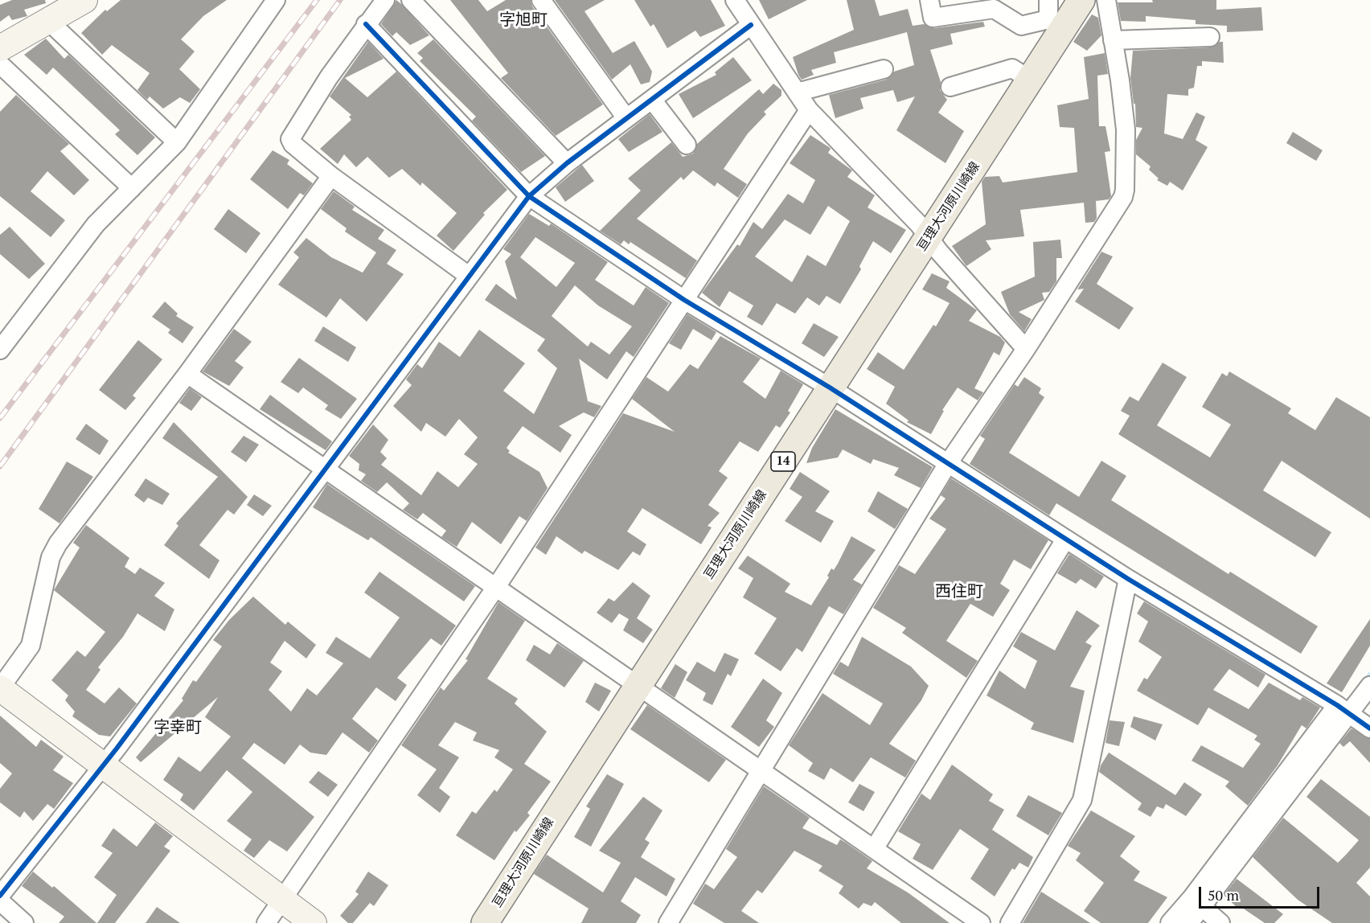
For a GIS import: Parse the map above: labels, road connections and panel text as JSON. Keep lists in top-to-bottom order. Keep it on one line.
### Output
{"streets":{"main road":["亘理大河原川崎線","14"]},"districts":["字旭町","西住町","字幸町"],"scale_bar":"50 m"}
